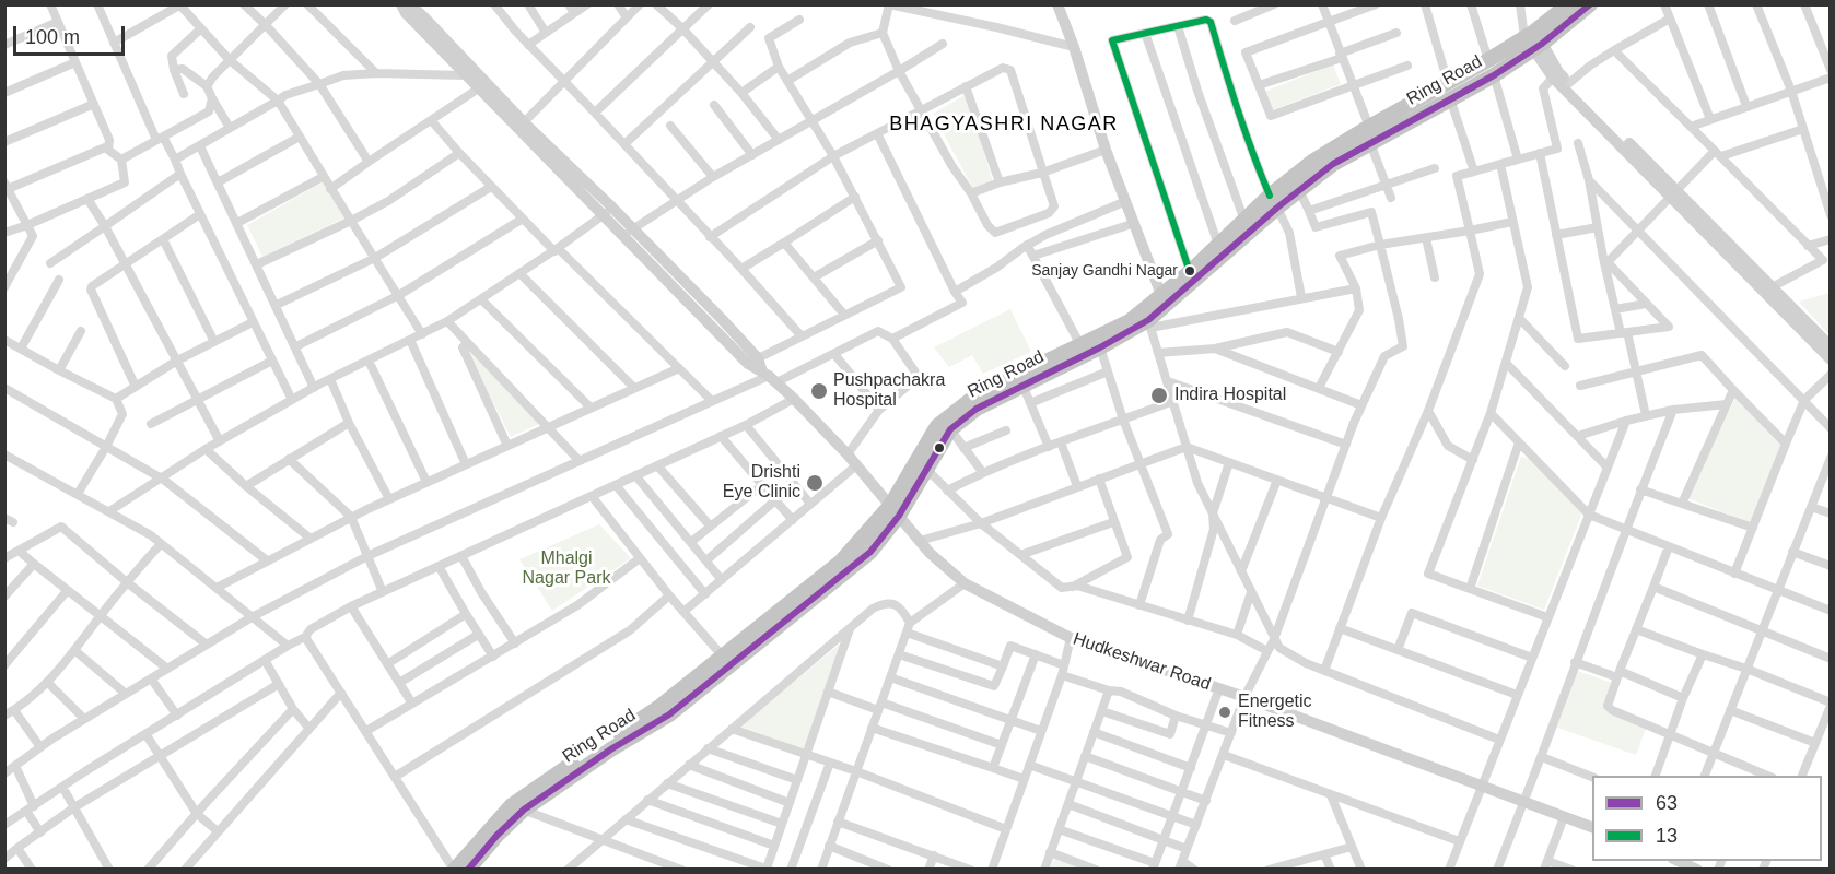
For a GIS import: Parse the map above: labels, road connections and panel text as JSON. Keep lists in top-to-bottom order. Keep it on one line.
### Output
{"streets":{"highway":["Ring Road"],"main road":["Hudkeshwar Road"]},"crossings":[["Ring Road","Hudkeshwar Road"]],"districts":["BHAGYASHRI NAGAR"],"parks":["Mhalgi Nagar Park"],"places":["Sanjay Gandhi Nagar","Pushpachakra Hospital","Indira Hospital","Drishti Eye Clinic","Energetic Fitness"],"lines":["transit line 63","transit line 13"],"legend":["63","13"],"scale_bar":"100 m"}
